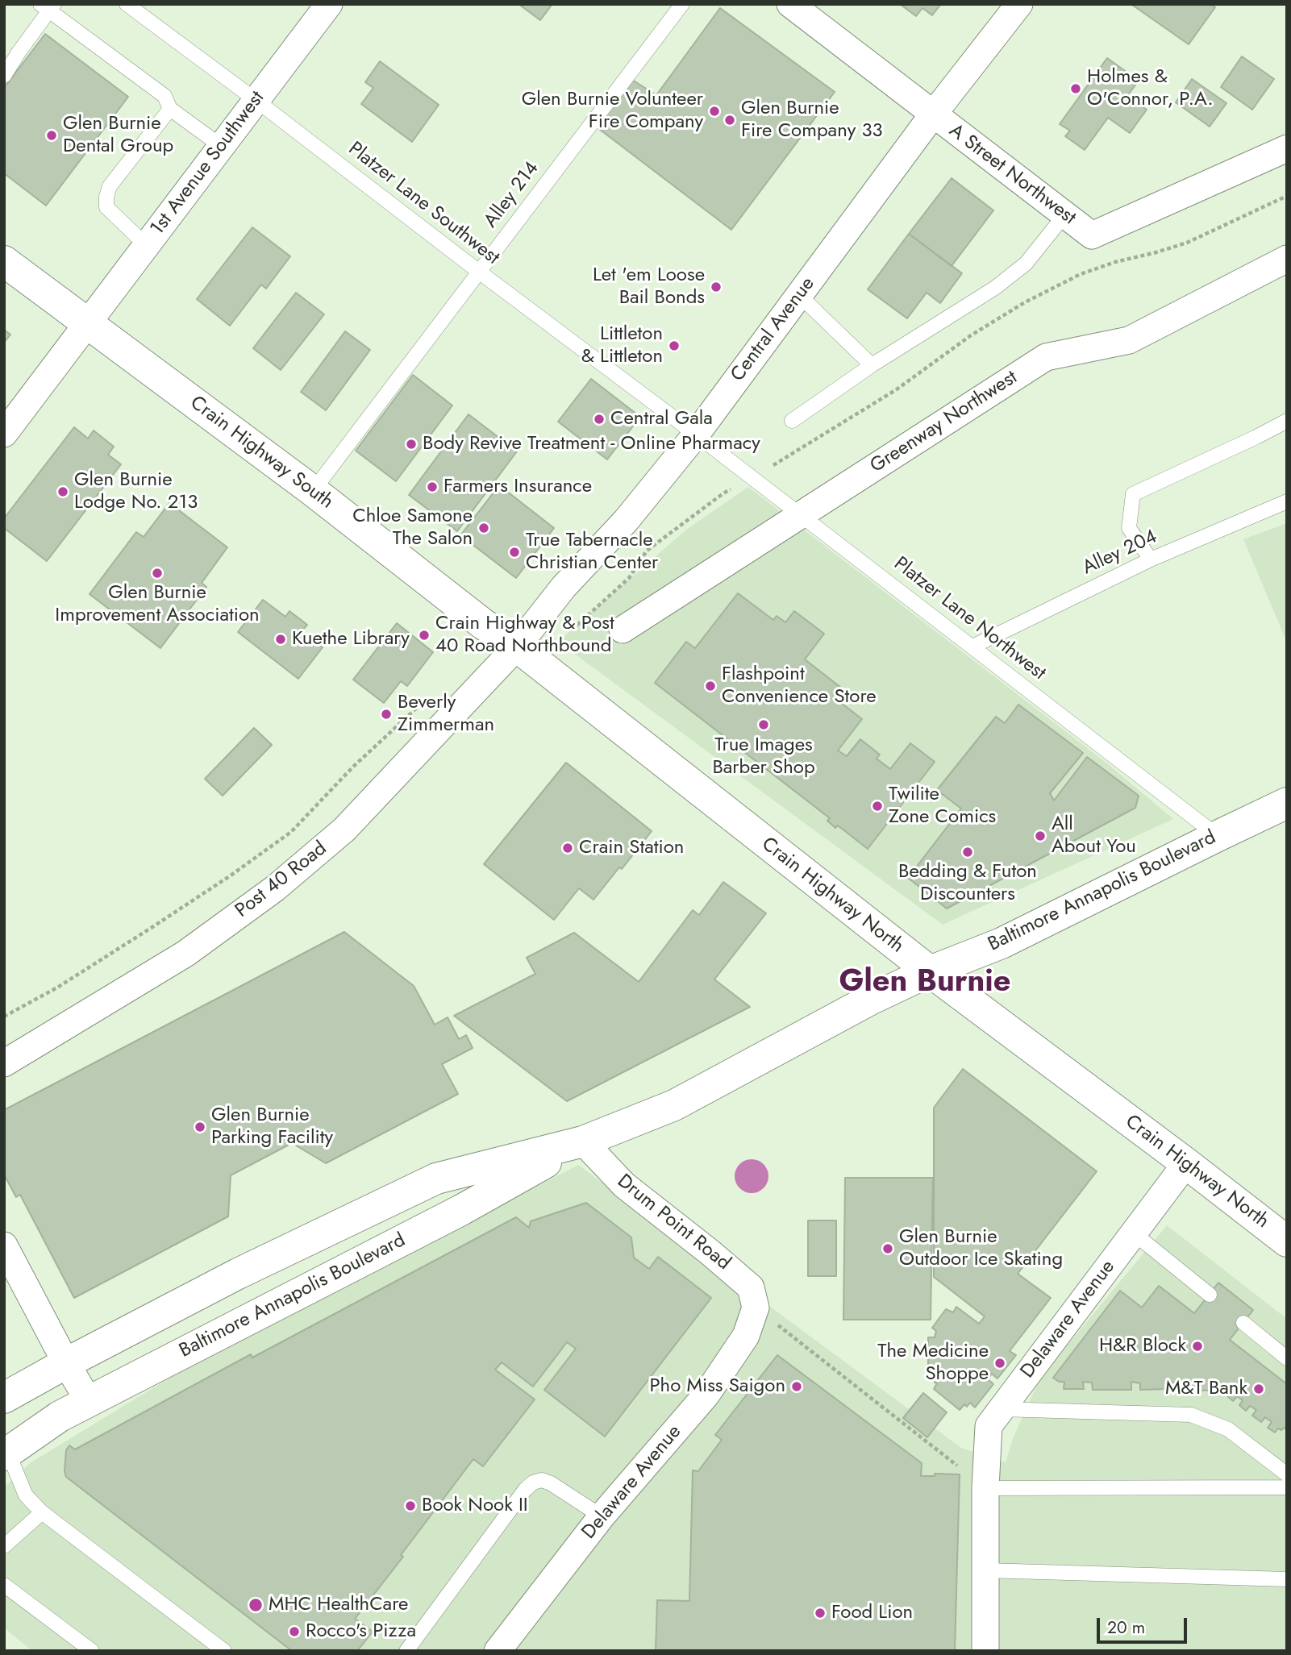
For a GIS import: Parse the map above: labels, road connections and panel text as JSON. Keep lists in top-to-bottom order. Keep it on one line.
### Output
{"streets":{"main road":["Crain Highway South","Baltimore Annapolis Boulevard","Crain Highway North"],"street":["1st Avenue Southwest","A Street Northwest","Central Avenue","Greenway Northwest","Post 40 Road","Drum Point Road","Delaware Avenue"],"lane":["Alley 214","Platzer Lane Southwest","Alley 204","Platzer Lane Northwest"]},"crossings":[["1st Avenue Southwest","Platzer Lane Southwest"],["1st Avenue Southwest","Crain Highway South"],["A Street Northwest","Central Avenue"],["Alley 214","Platzer Lane Southwest"],["Alley 214","Crain Highway South"],["Platzer Lane Southwest","Central Avenue"],["Platzer Lane Southwest","Platzer Lane Northwest"],["Central Avenue","Crain Highway South"],["Central Avenue","Platzer Lane Northwest"],["Central Avenue","Post 40 Road"],["Central Avenue","Crain Highway North"],["Greenway Northwest","Platzer Lane Northwest"],["Crain Highway South","Post 40 Road"],["Crain Highway South","Crain Highway North"],["Alley 204","Platzer Lane Northwest"],["Platzer Lane Northwest","Baltimore Annapolis Boulevard"],["Post 40 Road","Crain Highway North"],["Baltimore Annapolis Boulevard","Crain Highway North"],["Baltimore Annapolis Boulevard","Drum Point Road"],["Crain Highway North","Delaware Avenue"],["Drum Point Road","Delaware Avenue"]],"districts":["Glen Burnie"],"places":["Holmes & O'Connor, P.A.","Glen Burnie Volunteer Fire Company","Glen Burnie Fire Company 33","Glen Burnie Dental Group","Let 'em Loose Bail Bonds","Littleton & Littleton","Central Gala","Body Revive Treatment - Online Pharmacy","Farmers Insurance","Glen Burnie Lodge No. 213","Chloe Samone The Salon","True Tabernacle Christian Center","Glen Burnie Improvement Association","Crain Highway & Post 40 Road Northbound","Kuethe Library","Flashpoint Convenience Store","Beverly Zimmerman","True Images Barber Shop","Twilite Zone Comics","All About You","Crain Station","Bedding & Futon Discounters","Glen Burnie Parking Facility","Glen Burnie Outdoor Ice Skating","H&R Block","The Medicine Shoppe","Pho Miss Saigon","M&T Bank","Book Nook II","MHC HealthCare","Food Lion","Rocco's Pizza"],"scale_bar":"20 m"}
